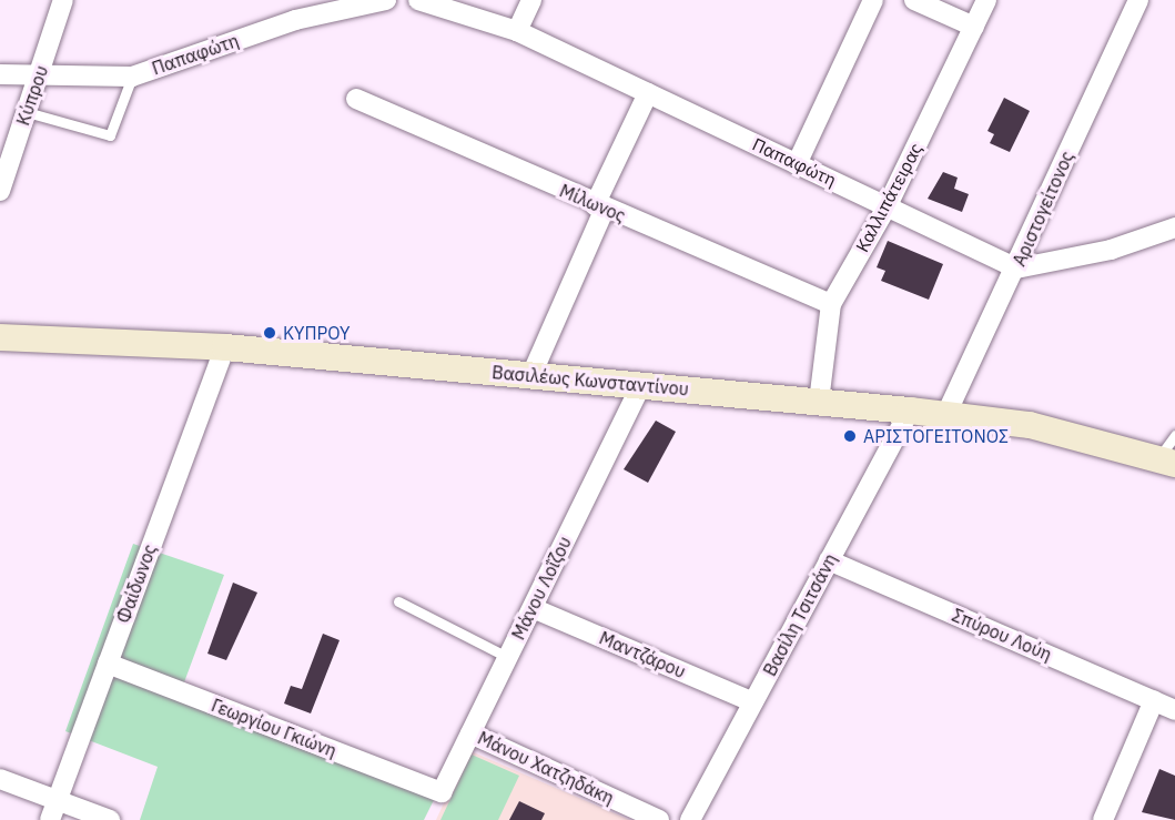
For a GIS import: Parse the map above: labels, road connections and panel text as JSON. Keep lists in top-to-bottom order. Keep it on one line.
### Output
{"streets":{"main road":["Βασιλέως Κωνσταντίνου"],"street":["Παπαφώτη","Κύπρου","Καλλιπάτειρας","Μίλωνος","Αριστογείτονος","Φαίδωνος","Μάνου Λοΐζου","Βασίλη Τσιτσάνη","Σπύρου Λούη","Μαντζάρου","Γεωργίου Γκιώνη","Μάνου Χατζηδάκη"]},"crossings":[["Παπαφώτη","Κύπρου"],["Παπαφώτη","Καλλιπάτειρας"],["Παπαφώτη","Αριστογείτονος"],["Καλλιπάτειρας","Μίλωνος"],["Καλλιπάτειρας","Βασιλέως Κωνσταντίνου"],["Αριστογείτονος","Βασιλέως Κωνσταντίνου"],["Βασιλέως Κωνσταντίνου","Φαίδωνος"],["Βασιλέως Κωνσταντίνου","Μάνου Λοΐζου"],["Βασιλέως Κωνσταντίνου","Βασίλη Τσιτσάνη"],["Φαίδωνος","Γεωργίου Γκιώνη"],["Μάνου Λοΐζου","Μαντζάρου"],["Μάνου Λοΐζου","Γεωργίου Γκιώνη"],["Μάνου Λοΐζου","Μάνου Χατζηδάκη"],["Βασίλη Τσιτσάνη","Σπύρου Λούη"],["Βασίλη Τσιτσάνη","Μαντζάρου"]],"places":["ΚΥΠΡΟΥ","ΑΡΙΣΤΟΓΕΙΤΟΝΟΣ"]}
